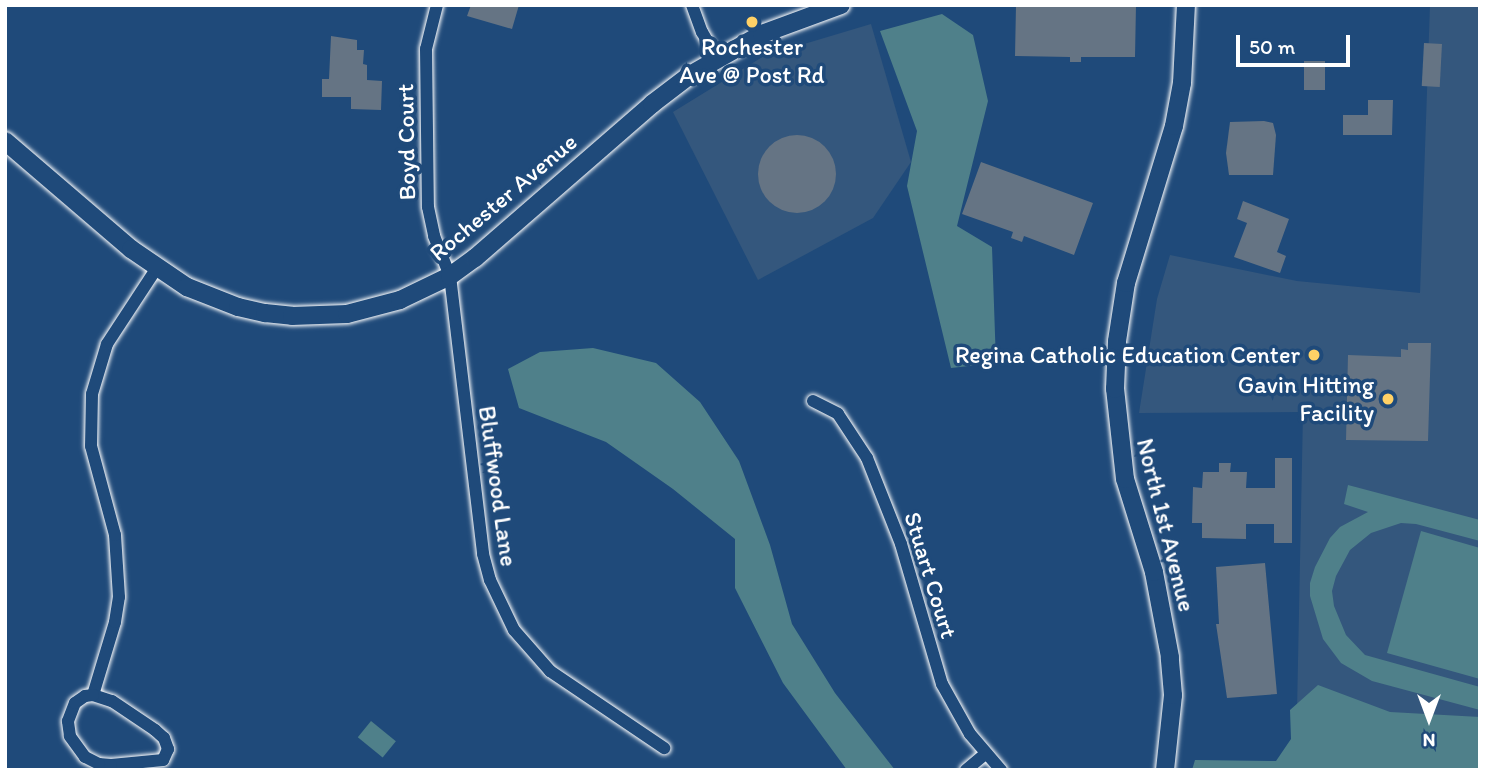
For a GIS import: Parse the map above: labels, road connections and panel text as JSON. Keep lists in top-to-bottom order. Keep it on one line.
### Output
{"streets":{"main road":["Rochester Avenue","North 1st Avenue"],"street":["Boyd Court","Bluffwood Lane","Stuart Court"]},"crossings":[["Boyd Court","Rochester Avenue"],["Boyd Court","Bluffwood Lane"],["Rochester Avenue","Bluffwood Lane"]],"places":["Rochester Ave @ Post Rd","Regina Catholic Education Center","Gavin Hitting Facility"],"scale_bar":"50 m","north":"bottom"}
